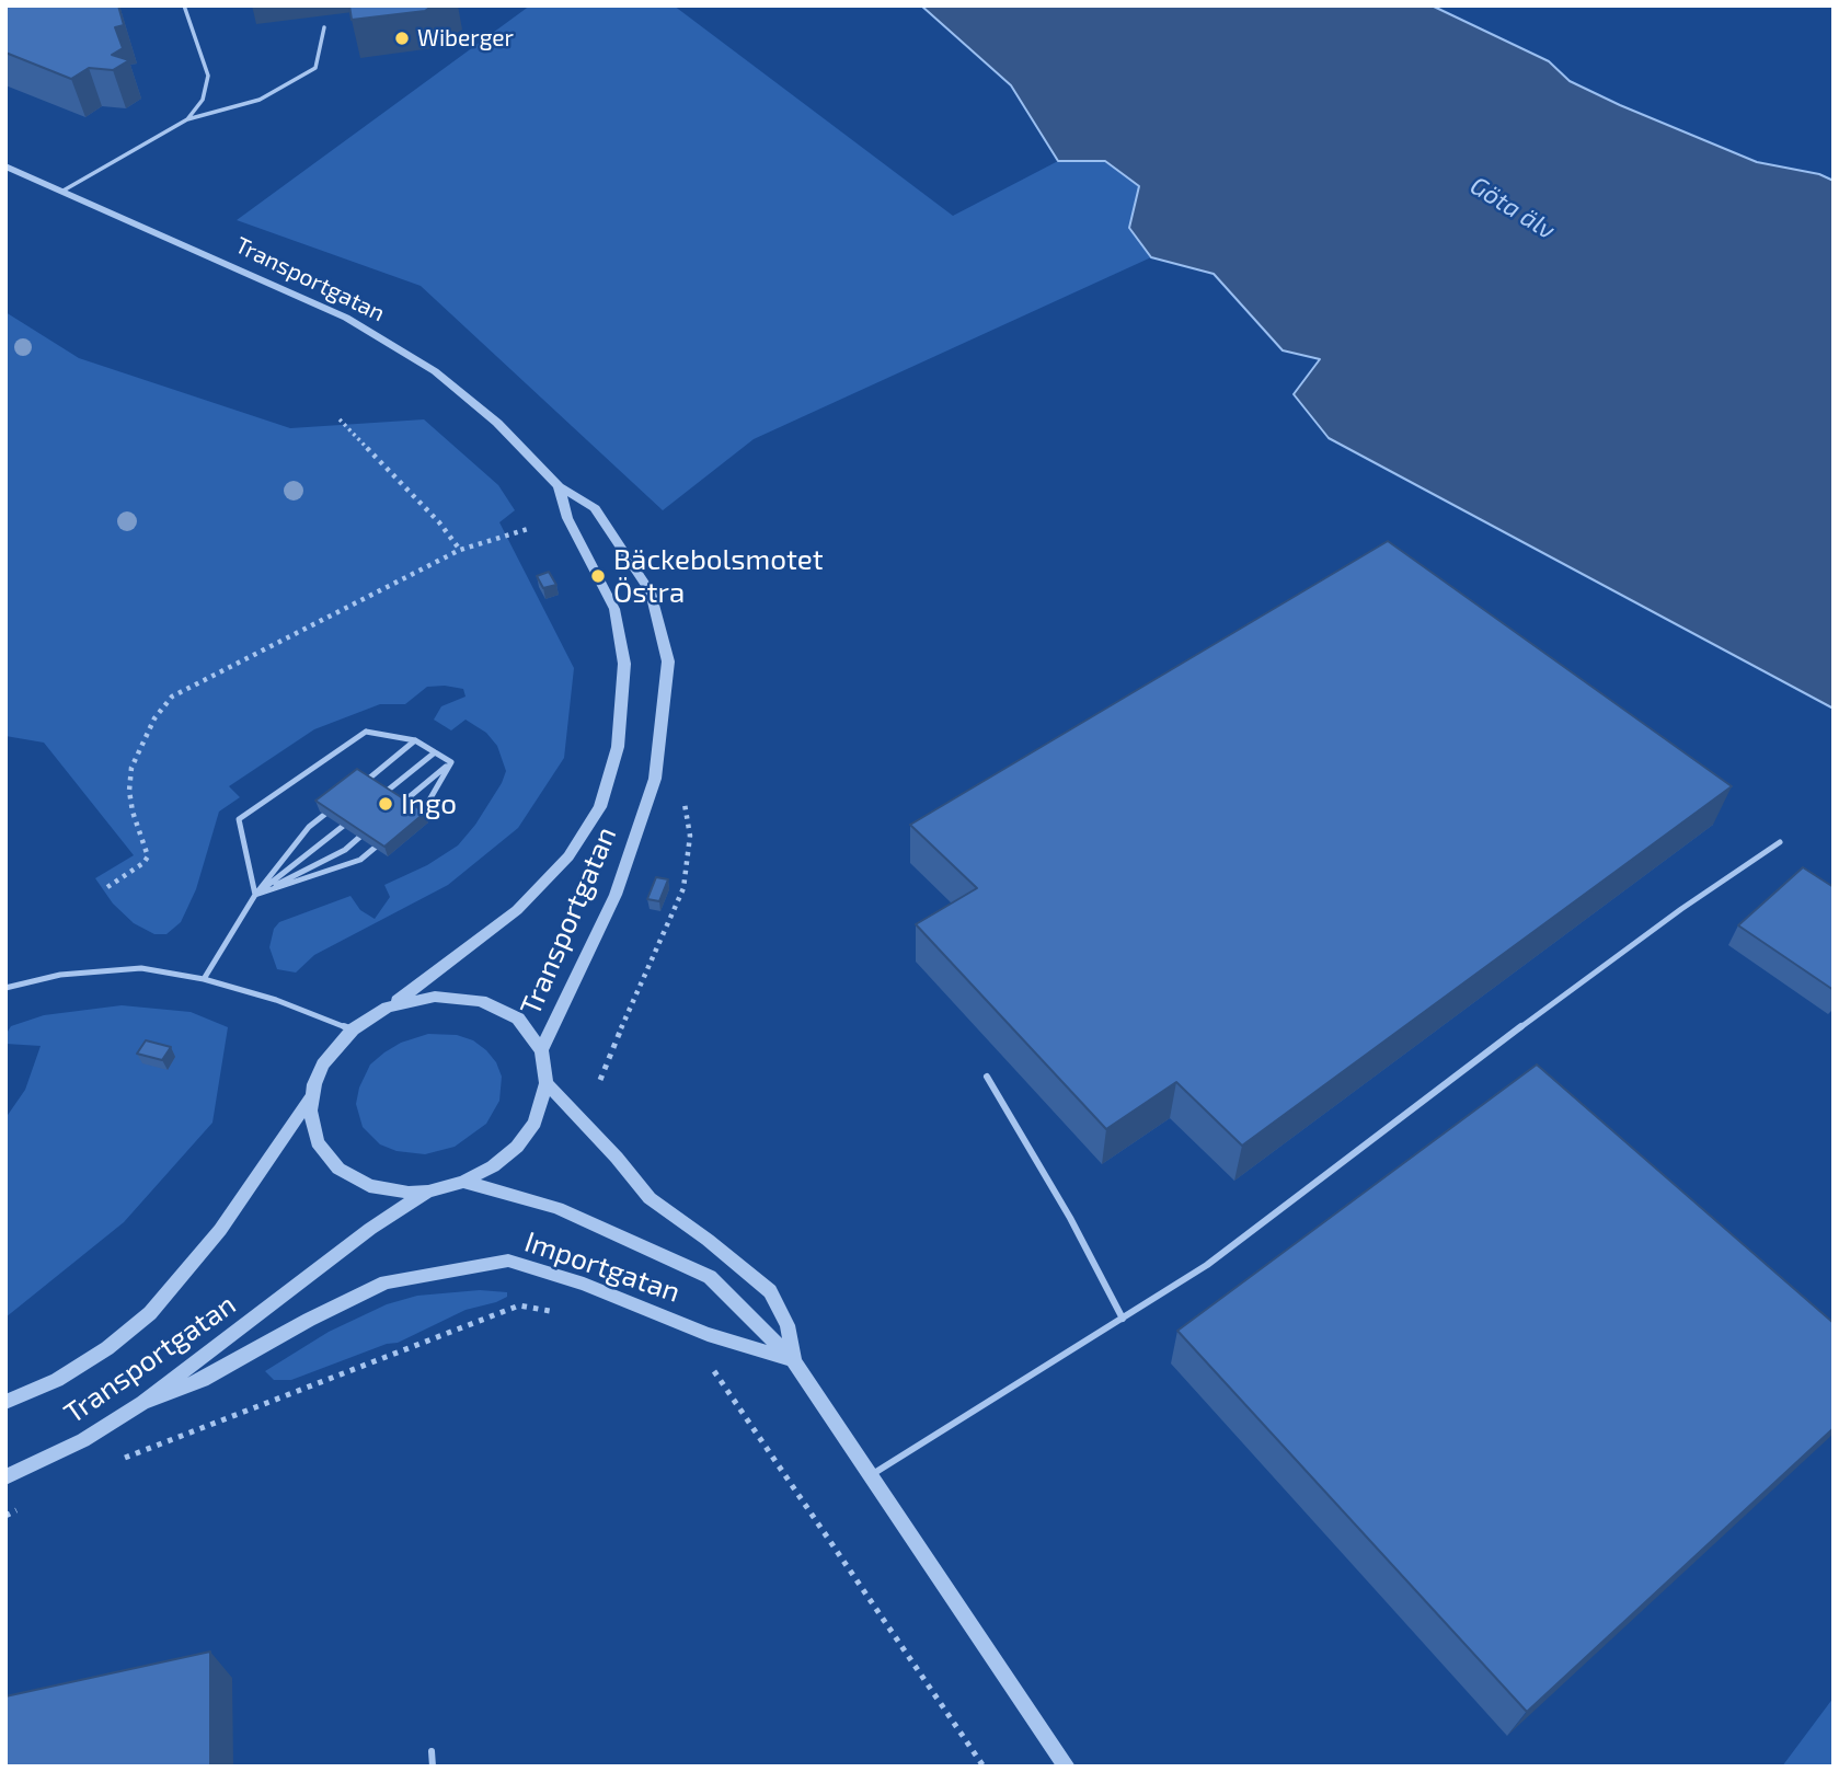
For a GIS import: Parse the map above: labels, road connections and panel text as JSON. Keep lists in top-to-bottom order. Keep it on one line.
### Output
{"streets":{"street":["Transportgatan","Importgatan"]},"crossings":[["Transportgatan","Importgatan"]],"water":["Göta älv"],"places":["Wiberger","Bäckebolsmotet Östra","Ingo"]}
